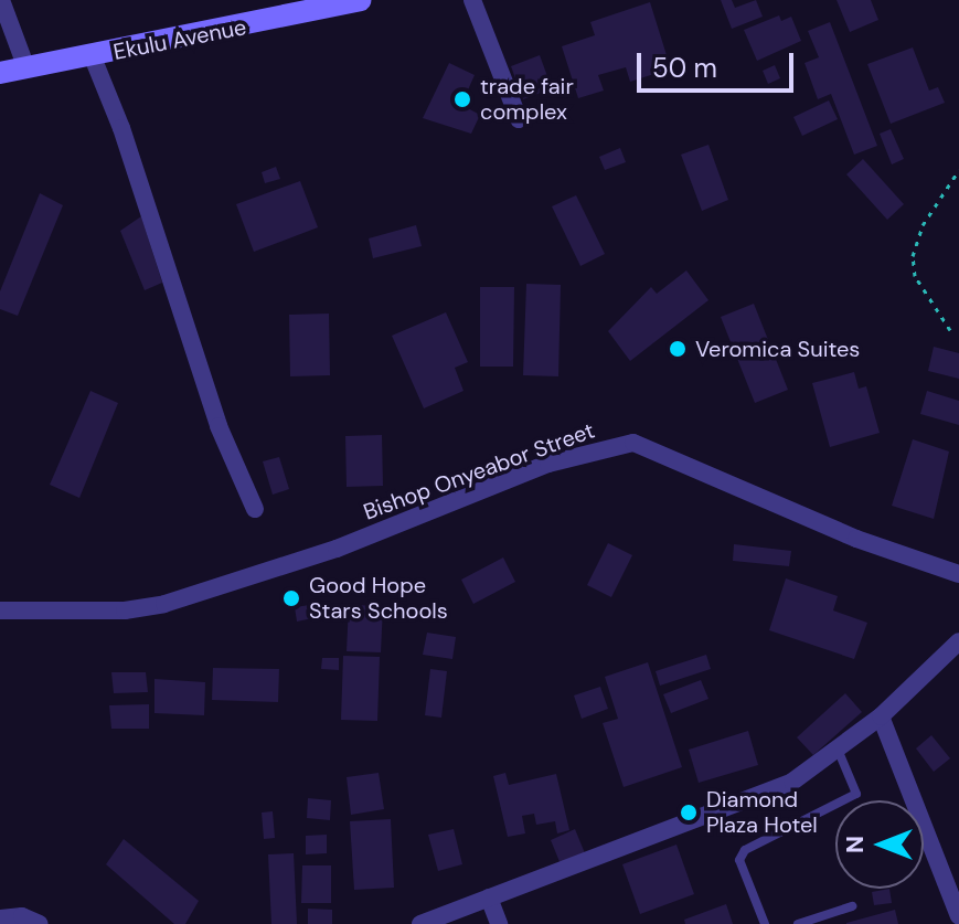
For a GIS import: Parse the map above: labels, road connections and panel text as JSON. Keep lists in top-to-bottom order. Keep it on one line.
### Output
{"streets":{"main road":["Ekulu Avenue"],"street":["Bishop Onyeabor Street"]},"places":["trade fair complex","Veromica Suites","Good Hope Stars Schools","Diamond Plaza Hotel"],"scale_bar":"50 m","north":"left"}
